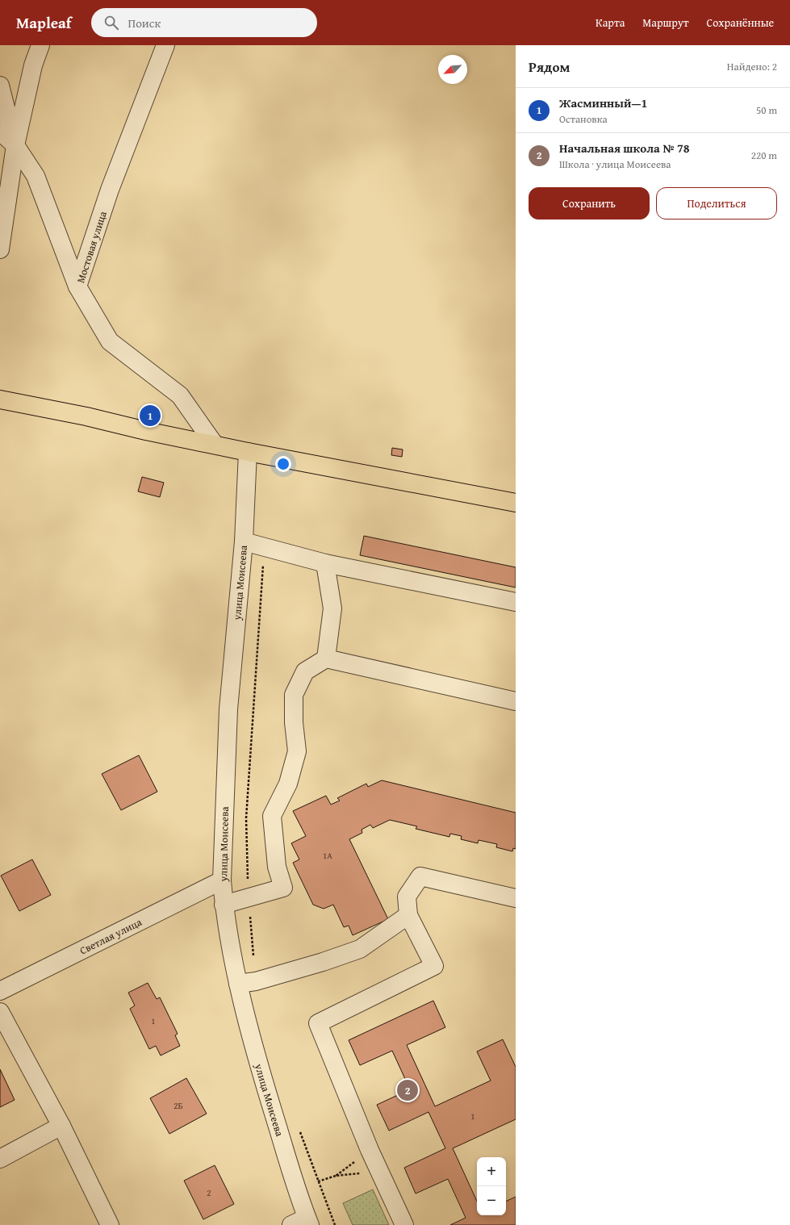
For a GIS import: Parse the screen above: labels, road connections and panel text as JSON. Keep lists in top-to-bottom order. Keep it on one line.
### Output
{"streets":{"street":["Мостовая улица","улица Моисеева","Светлая улица"]},"crossings":[["улица Моисеева","Светлая улица"]],"house_numbers":["1А","1","2Б","1","2"],"north":"bottom left","page":{"header":"Mapleaf","search":"Поиск","nav":["Карта","Маршрут","Сохранённые"],"heading":["Рядом","Найдено: 2"],"list":[{"mark":"1","name":"Жасминный—1","note":"Остановка","value":"50 m"},{"mark":"2","name":"Начальная школа № 78","note":"Школа · улица Моисеева","value":"220 m"}],"buttons":["Сохранить","Поделиться"],"pins":["1","2"],"map_buttons":["+","−"]}}
